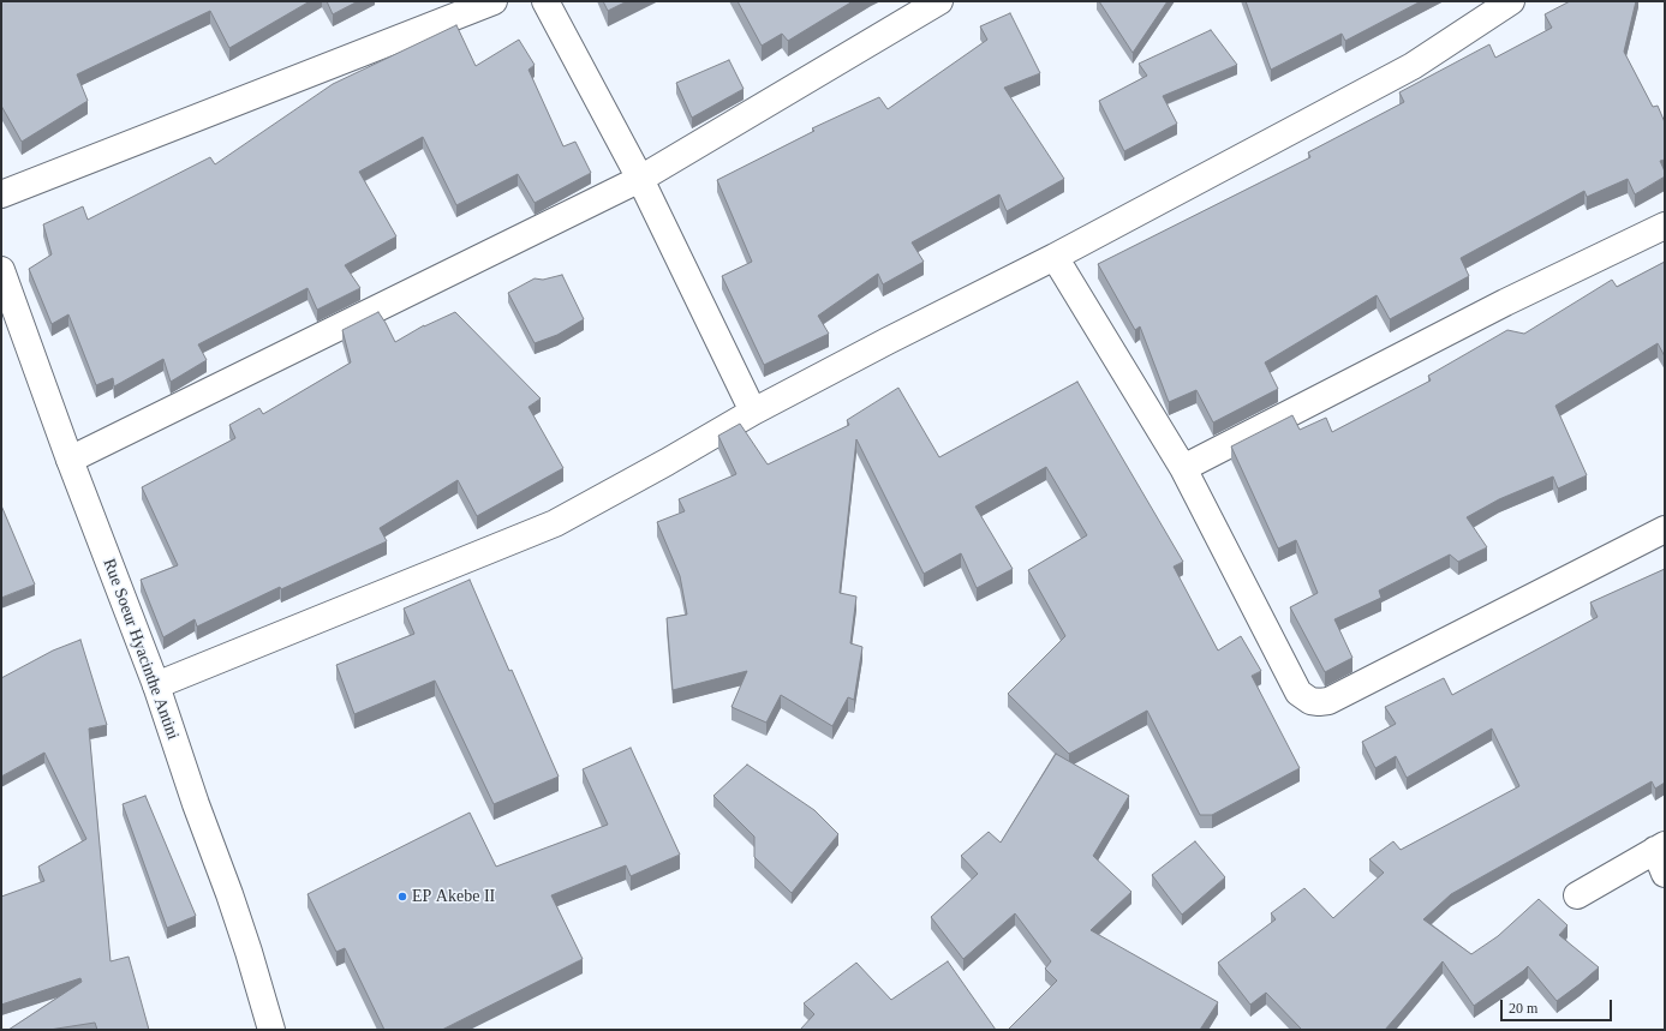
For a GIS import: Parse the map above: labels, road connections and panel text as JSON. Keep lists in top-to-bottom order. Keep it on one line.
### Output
{"streets":{"street":["Rue Soeur Hyacinthe Antini"]},"places":["EP Akebe II"],"scale_bar":"20 m"}
